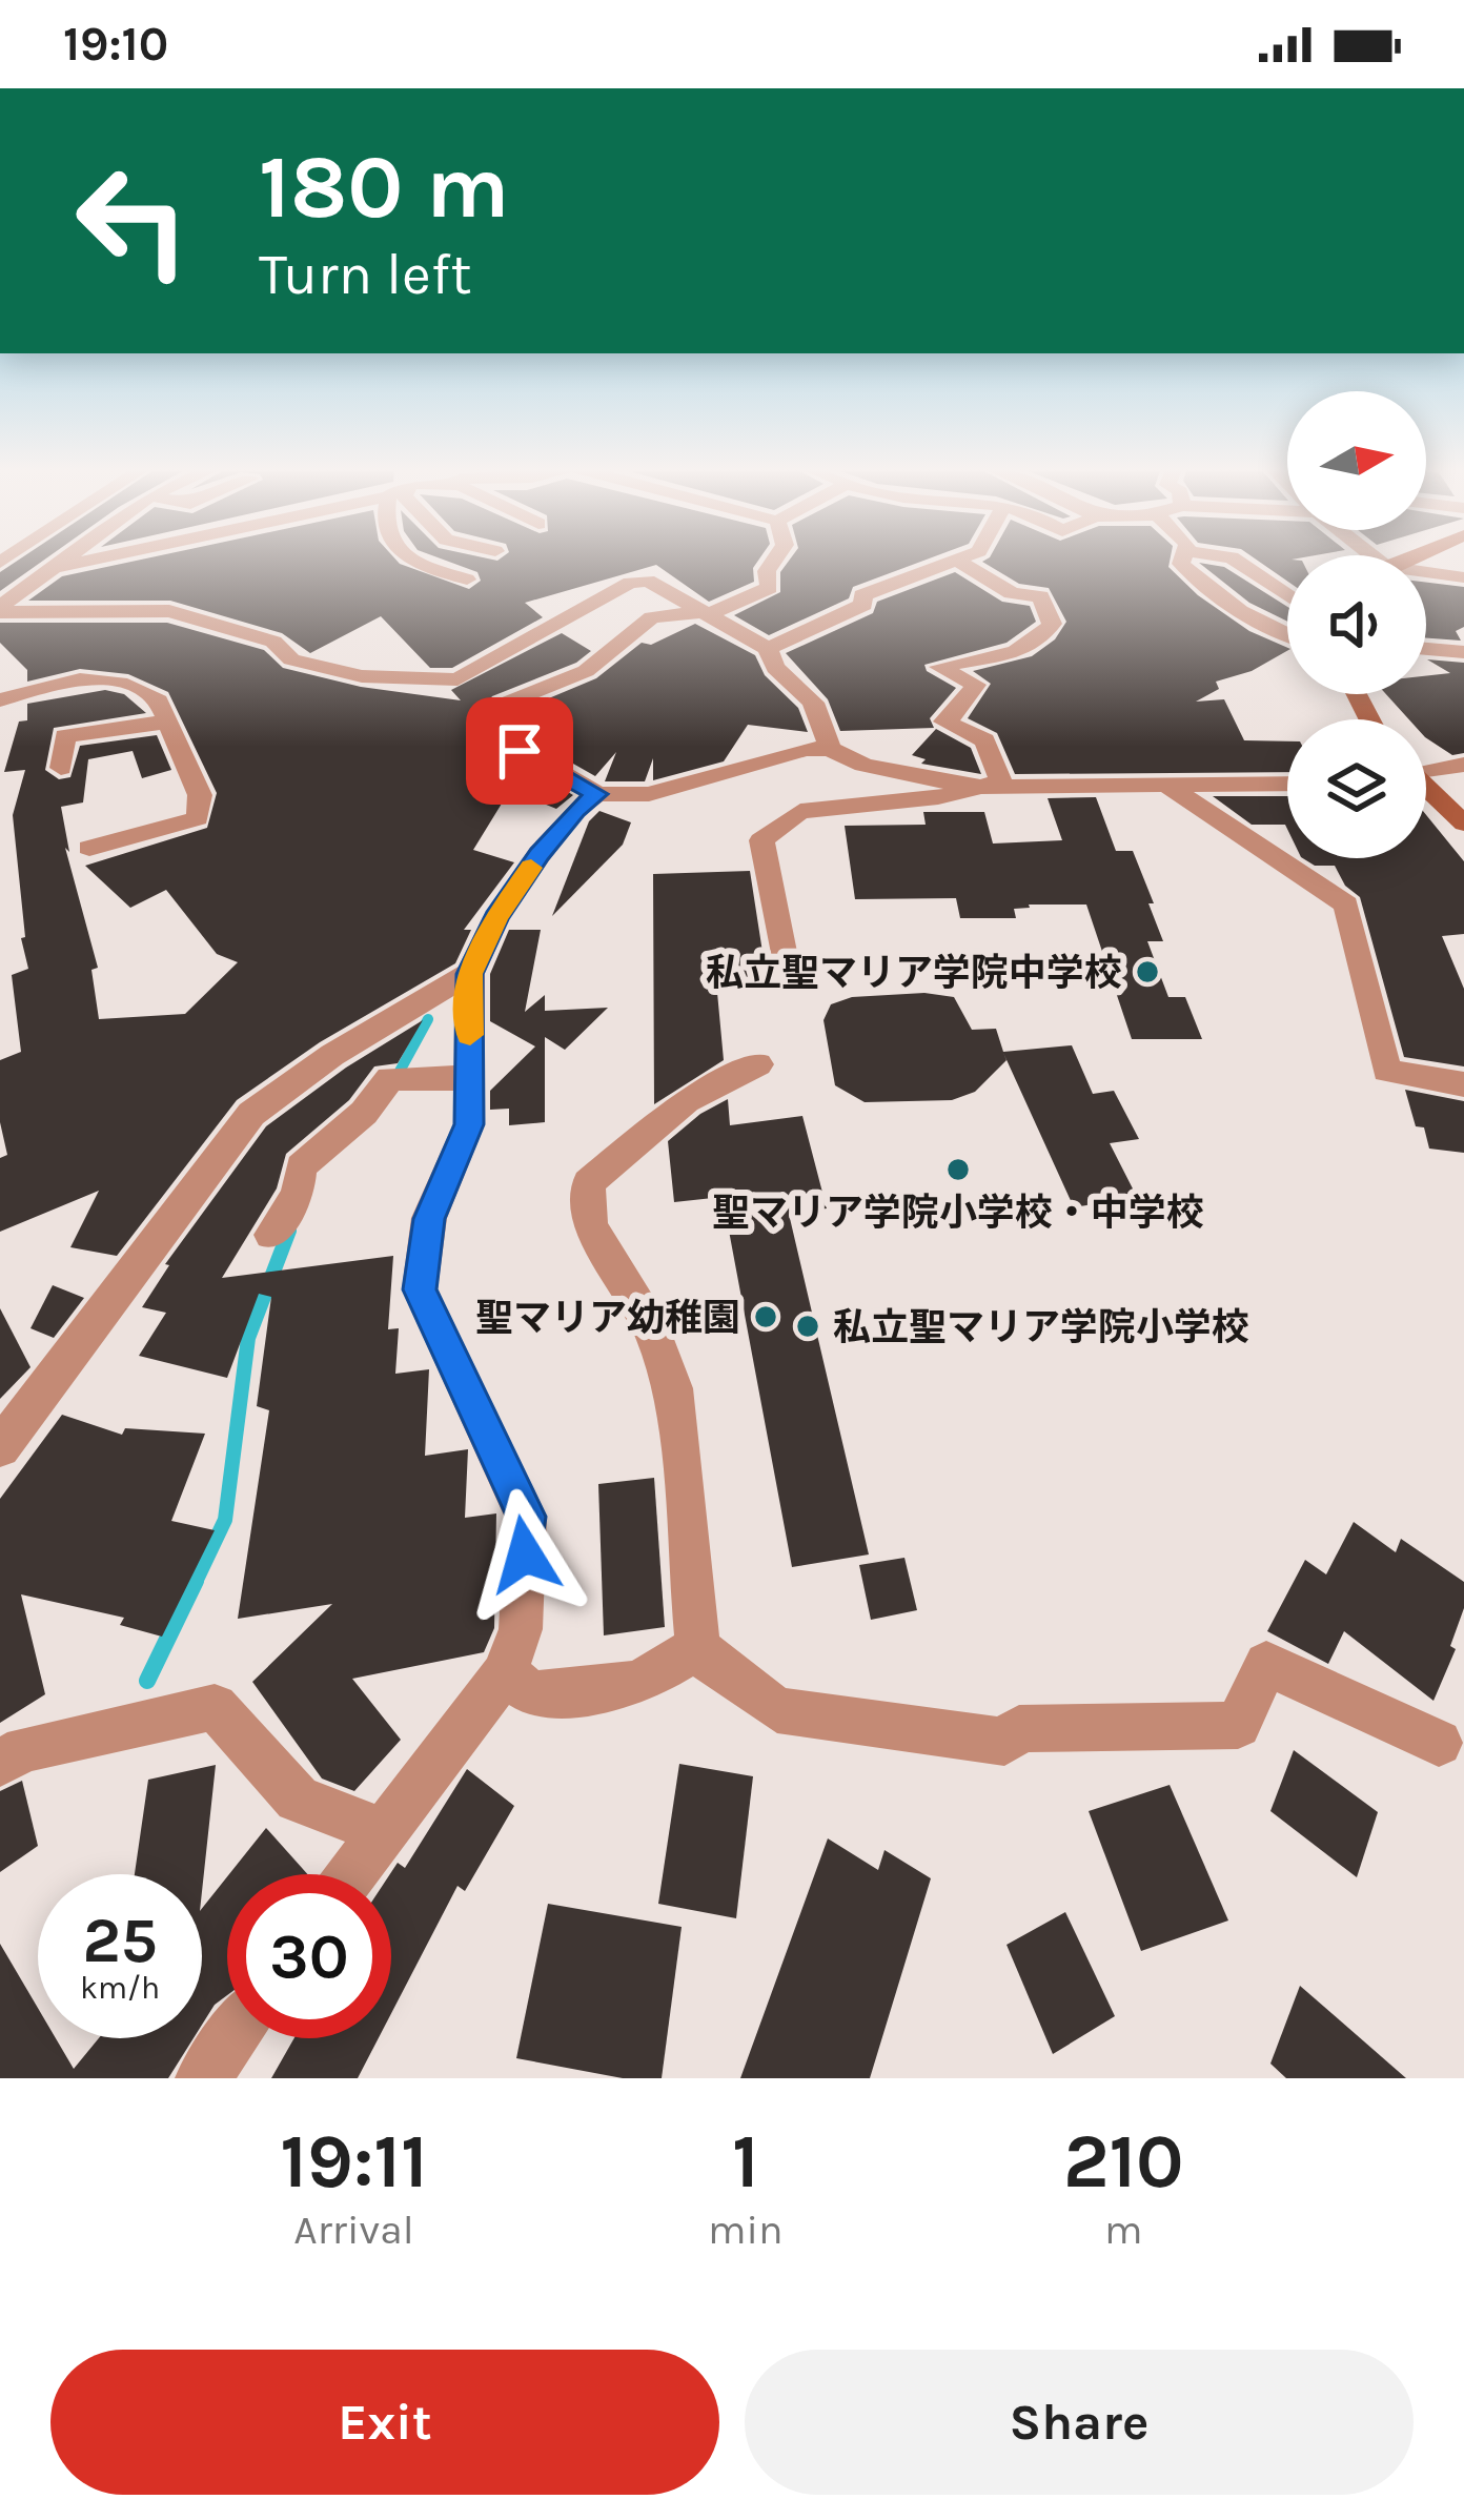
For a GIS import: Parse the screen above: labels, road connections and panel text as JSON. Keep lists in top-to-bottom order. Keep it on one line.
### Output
{"places":["私立聖マリア学院中学校","聖マリア学院小学校・中学校","聖マリア幼稚園","私立聖マリア学院小学校"],"north":"right","page":{"status":"19:10","turn":["180 m","Turn left"],"speed":"25 km/h","limit":"30","eta":["19:11","Arrival","1","min","210","m"],"buttons":["Exit","Share"]}}
